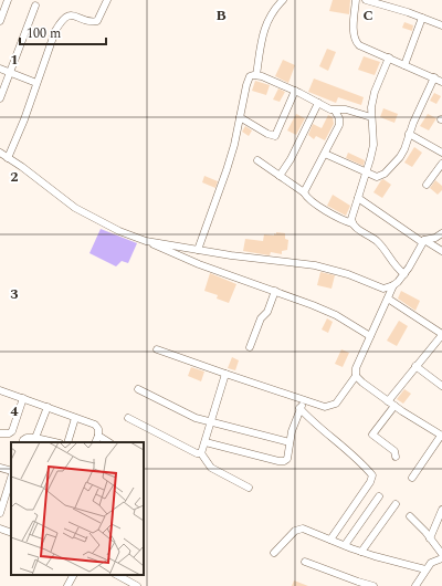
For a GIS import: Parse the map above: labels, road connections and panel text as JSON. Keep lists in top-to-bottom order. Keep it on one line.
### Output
{"scale_bar":"100 m","grid":{"columns":["B","C"],"rows":["1","2","3","4"]}}
